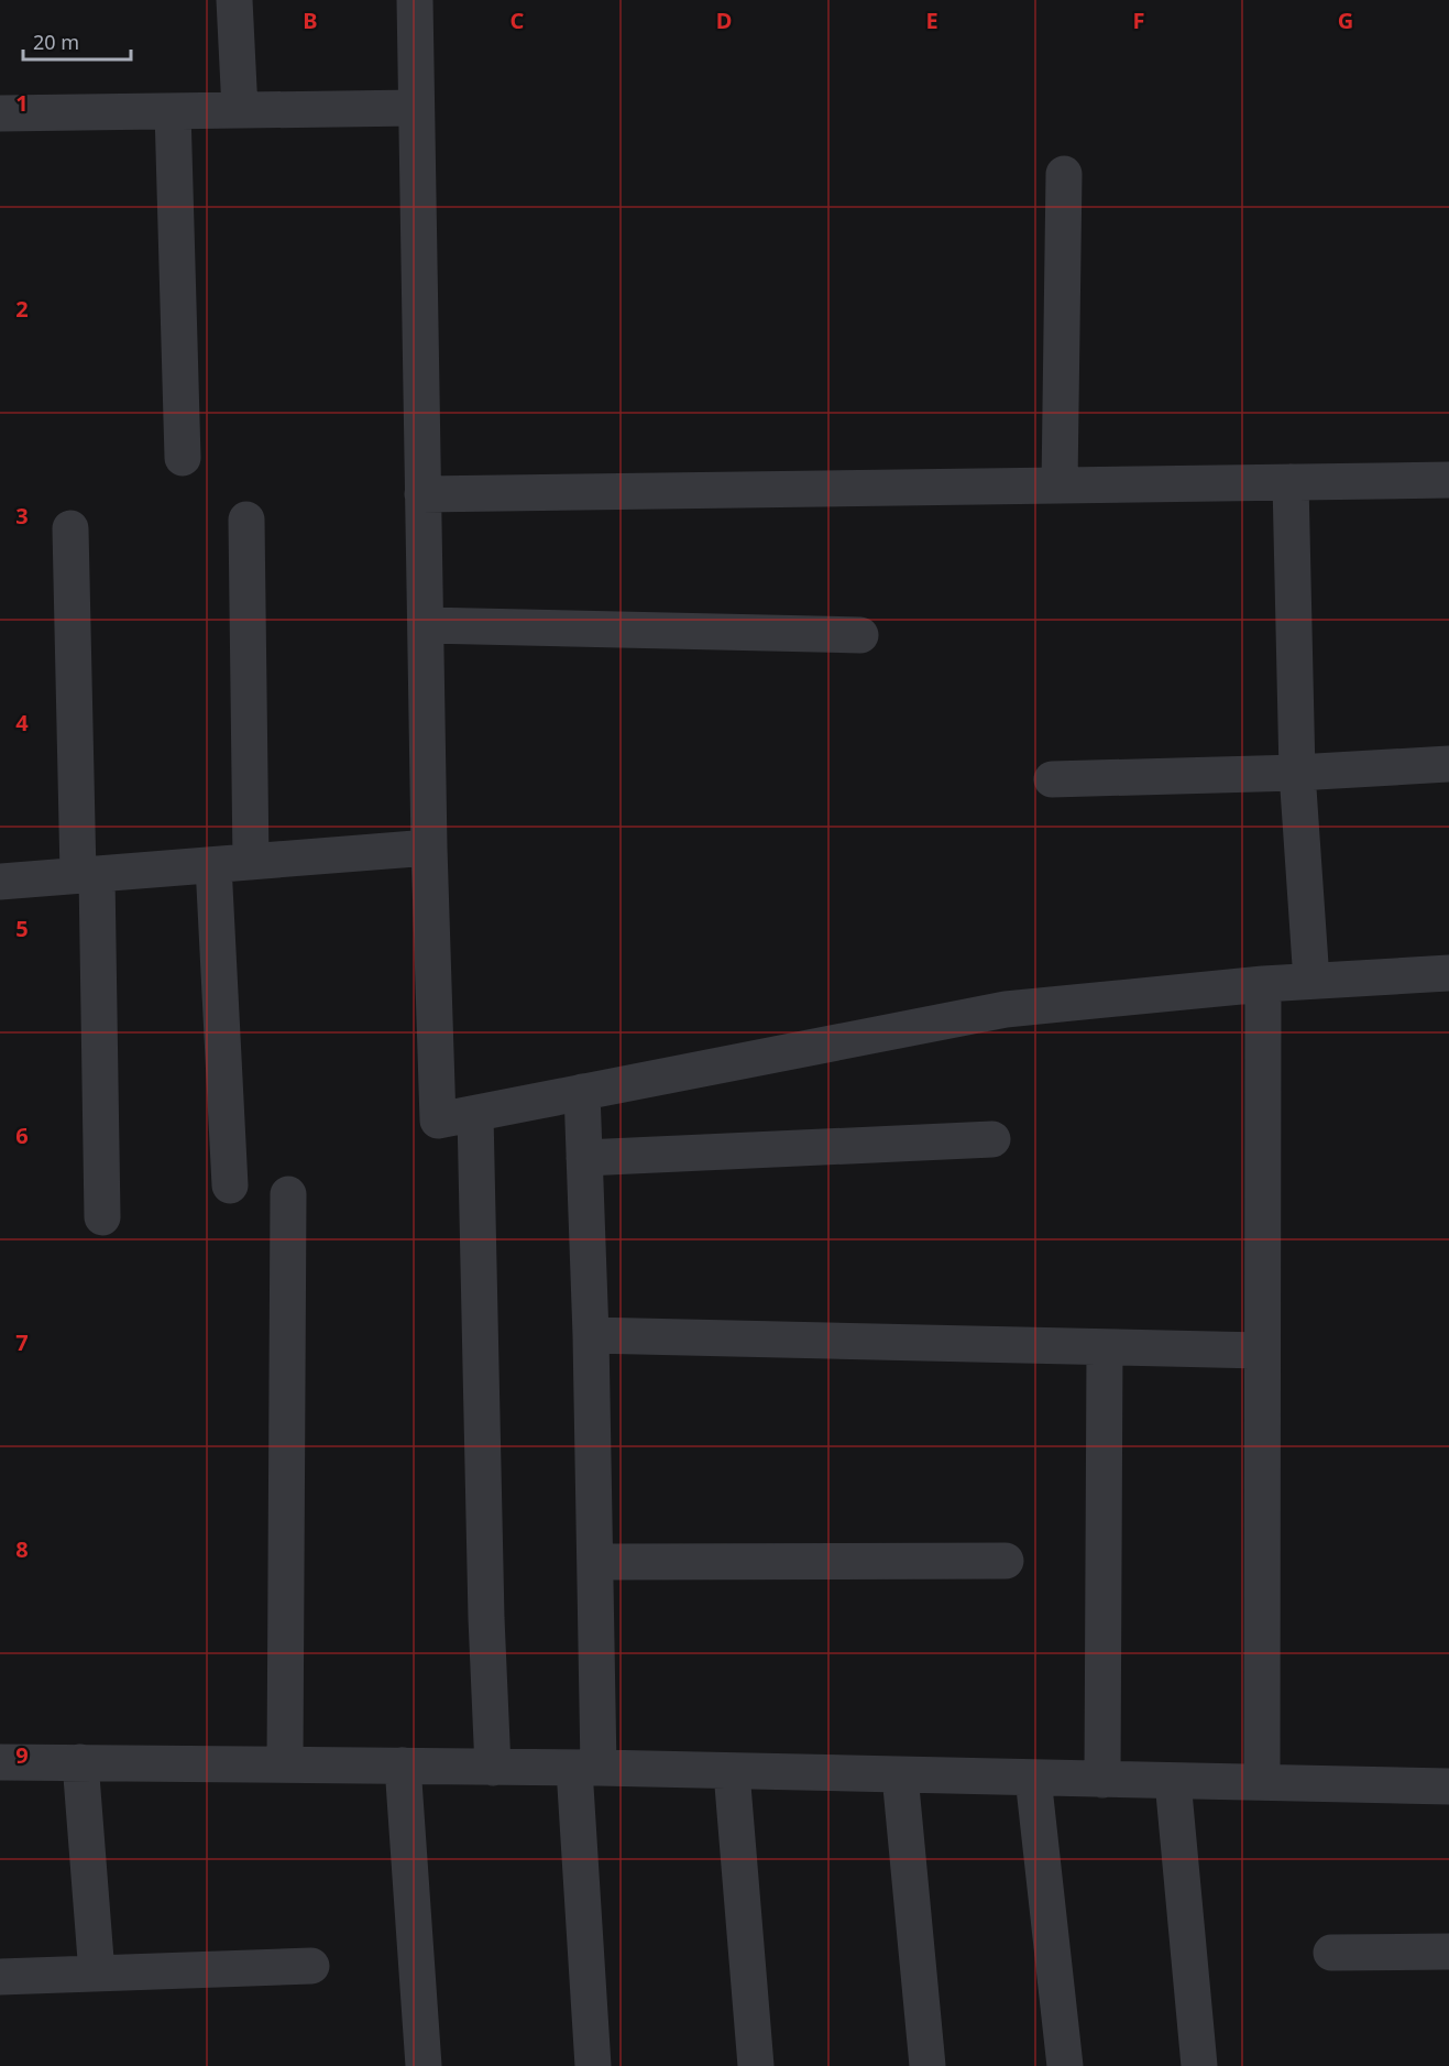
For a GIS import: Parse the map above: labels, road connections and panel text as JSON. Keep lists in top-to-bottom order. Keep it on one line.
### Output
{"scale_bar":"20 m","grid":{"columns":["B","C","D","E","F","G"],"rows":["1","2","3","4","5","6","7","8","9"]}}
